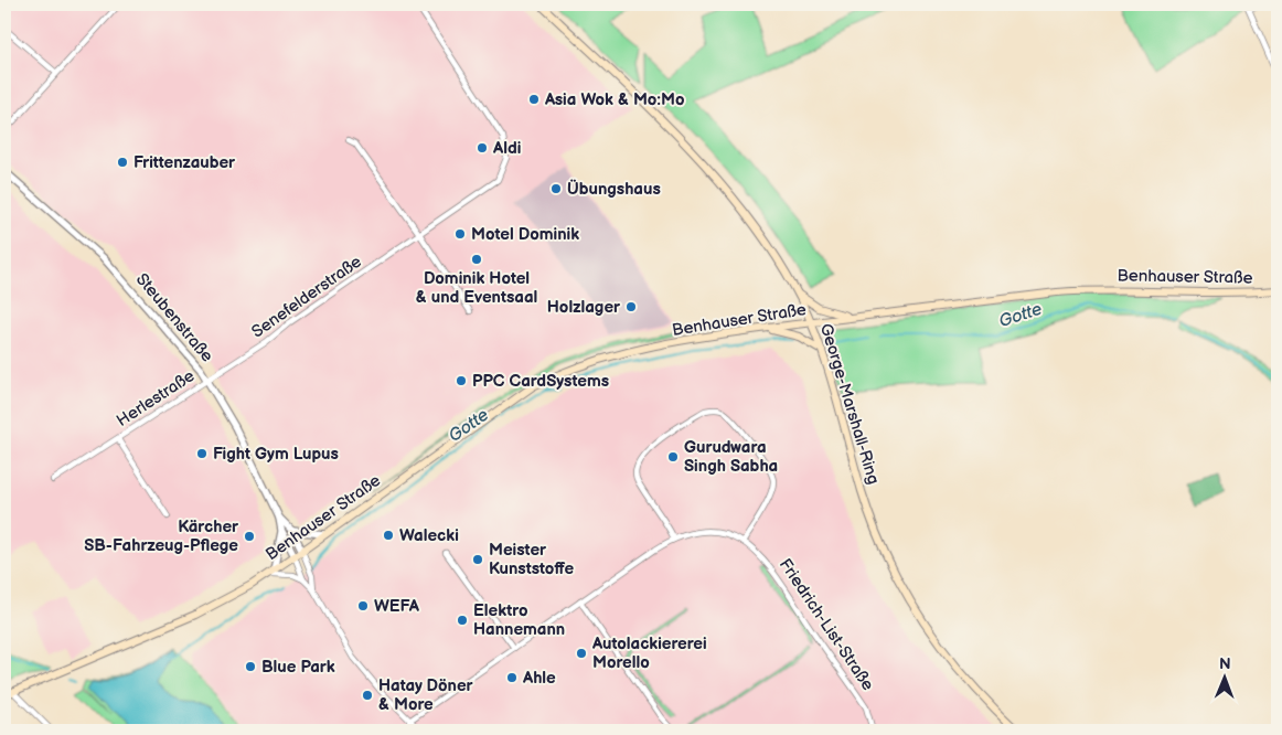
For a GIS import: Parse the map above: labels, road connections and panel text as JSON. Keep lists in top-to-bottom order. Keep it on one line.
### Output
{"streets":{"main road":["Benhauser Straße","George-Marshall-Ring"],"street":["Senefelderstraße","Steubenstraße","Herlestraße","Friedrich-List-Straße"]},"crossings":[["Benhauser Straße","Steubenstraße"],["Benhauser Straße","George-Marshall-Ring"],["Senefelderstraße","Steubenstraße"],["Senefelderstraße","Herlestraße"],["Steubenstraße","Herlestraße"]],"water":["Gotte"],"places":["Asia Wok & Mo:Mo","Aldi","Frittenzauber","Übungshaus","Motel Dominik","Dominik Hotel & und Eventsaal","Holzlager","PPC CardSystems","Fight Gym Lupus","Gurudwara Singh Sabha","Walecki","Kärcher SB-Fahrzeug-Pflege","Meister Kunststoffe","WEFA","Elektro Hannemann","Autolackiererei Morello","Blue Park","Ahle","Hatay Döner & More"],"north":"top"}
